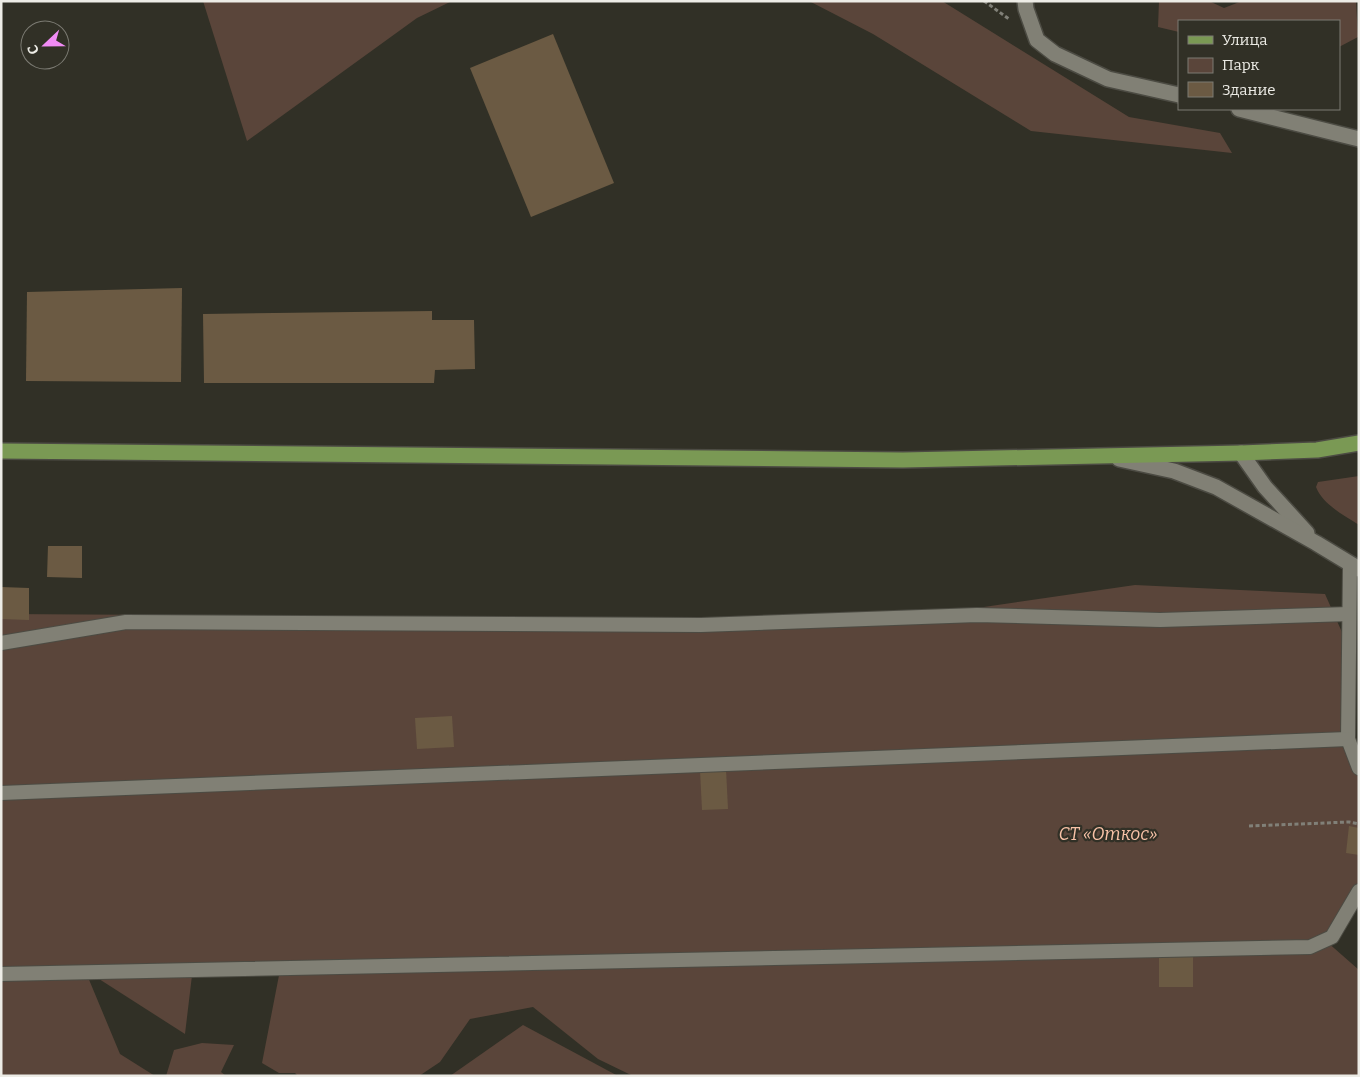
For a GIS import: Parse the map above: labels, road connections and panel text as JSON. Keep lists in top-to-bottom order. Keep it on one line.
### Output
{"parks":["СТ «Откос»"],"legend":["Улица","Парк","Здание"],"north":"left"}
